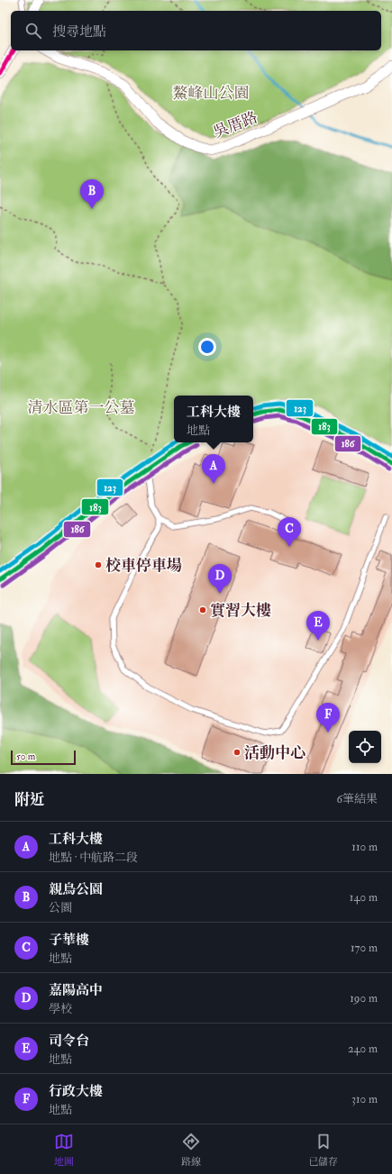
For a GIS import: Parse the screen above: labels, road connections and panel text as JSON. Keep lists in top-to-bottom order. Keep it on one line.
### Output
{"streets":{"street":["吳厝路"]},"parks":["鰲峰山公園","清水區第一公墓"],"places":["校車停車場","實習大樓","活動中心"],"lines":["transit line 123","transit line 183","transit line 186"],"scale_bar":"50 m","page":{"search":"搜尋地點","pins":["B","A","C","D","E","F"],"popup":["工科大樓","地點"],"scale":"50 m","heading":["附近","6筆結果"],"list":[{"mark":"A","name":"工科大樓","note":"地點 · 中航路二段","value":"110 m"},{"mark":"B","name":"親鳥公園","note":"公園","value":"140 m"},{"mark":"C","name":"子華樓","note":"地點","value":"170 m"},{"mark":"D","name":"嘉陽高中","note":"學校","value":"190 m"},{"mark":"E","name":"司令台","note":"地點","value":"240 m"},{"mark":"F","name":"行政大樓","note":"地點","value":"310 m"}],"nav":["地圖","路線","已儲存"]}}
